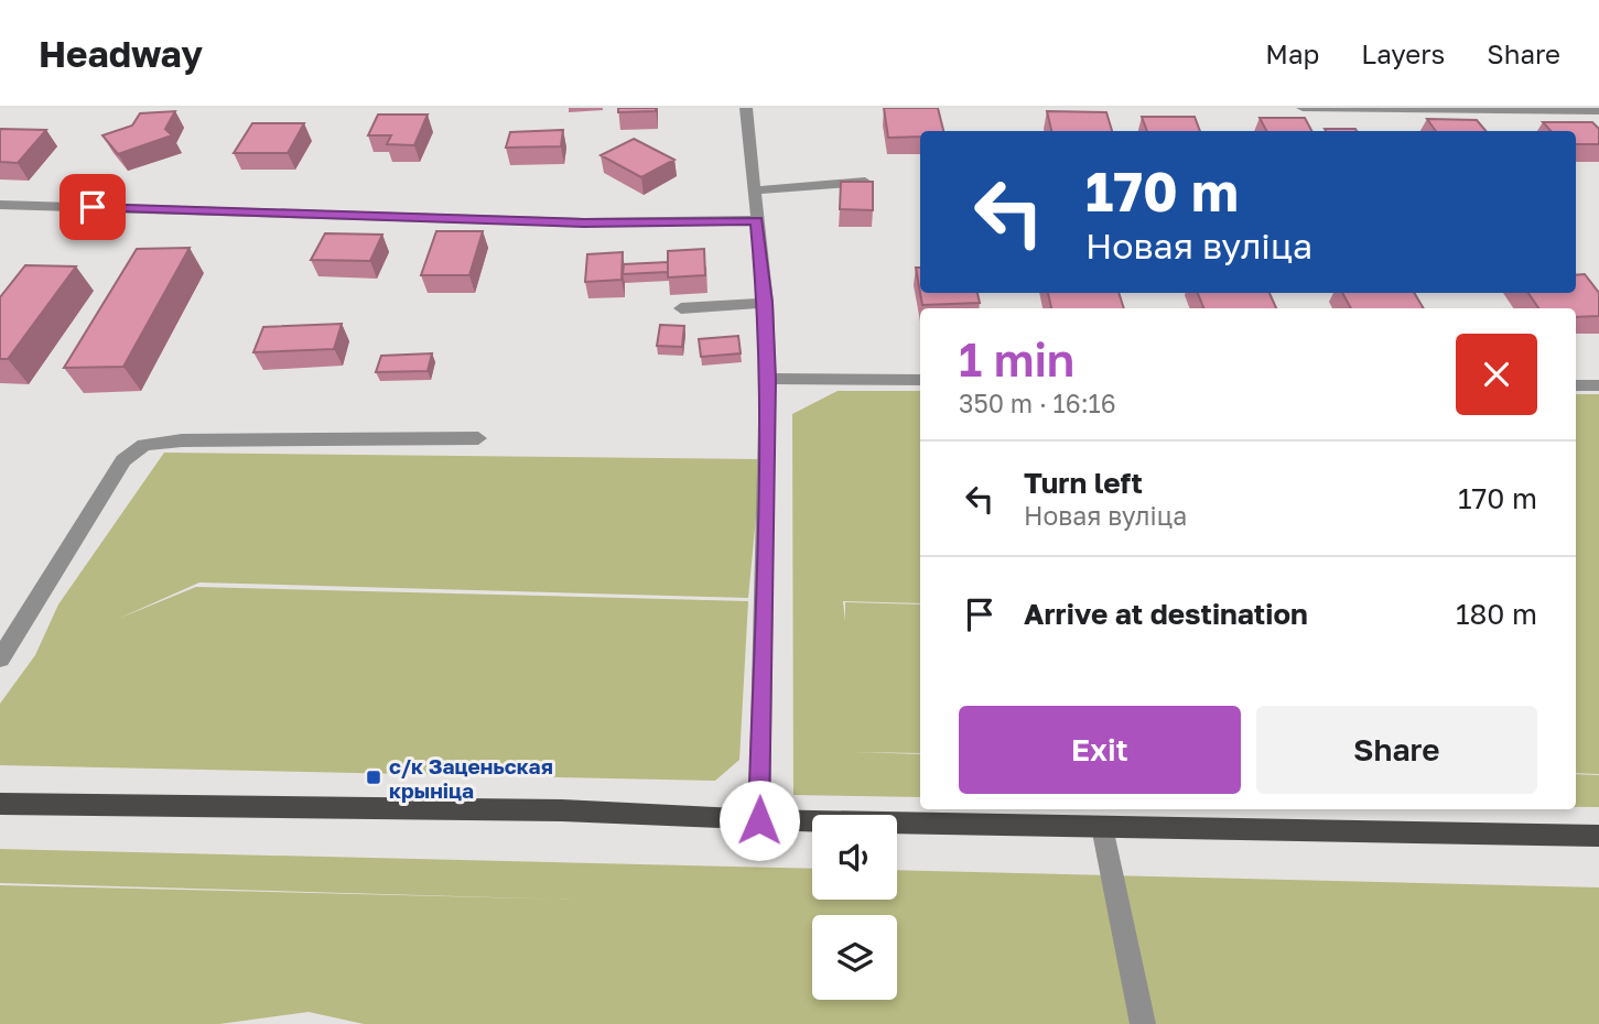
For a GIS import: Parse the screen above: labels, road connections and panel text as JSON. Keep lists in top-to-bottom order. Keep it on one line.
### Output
{"places":{"transit":["с/к Заценьская крыніца"]},"page":{"header":"Headway","nav":["Map","Layers","Share"],"turn":["170 m","Новая вуліца"],"heading":["1 min","350 m · 16:16"],"list":[{"name":"Turn left","note":"Новая вуліца","value":"170 m"},{"name":"Arrive at destination","value":"180 m"}],"buttons":["Exit","Share"]}}
